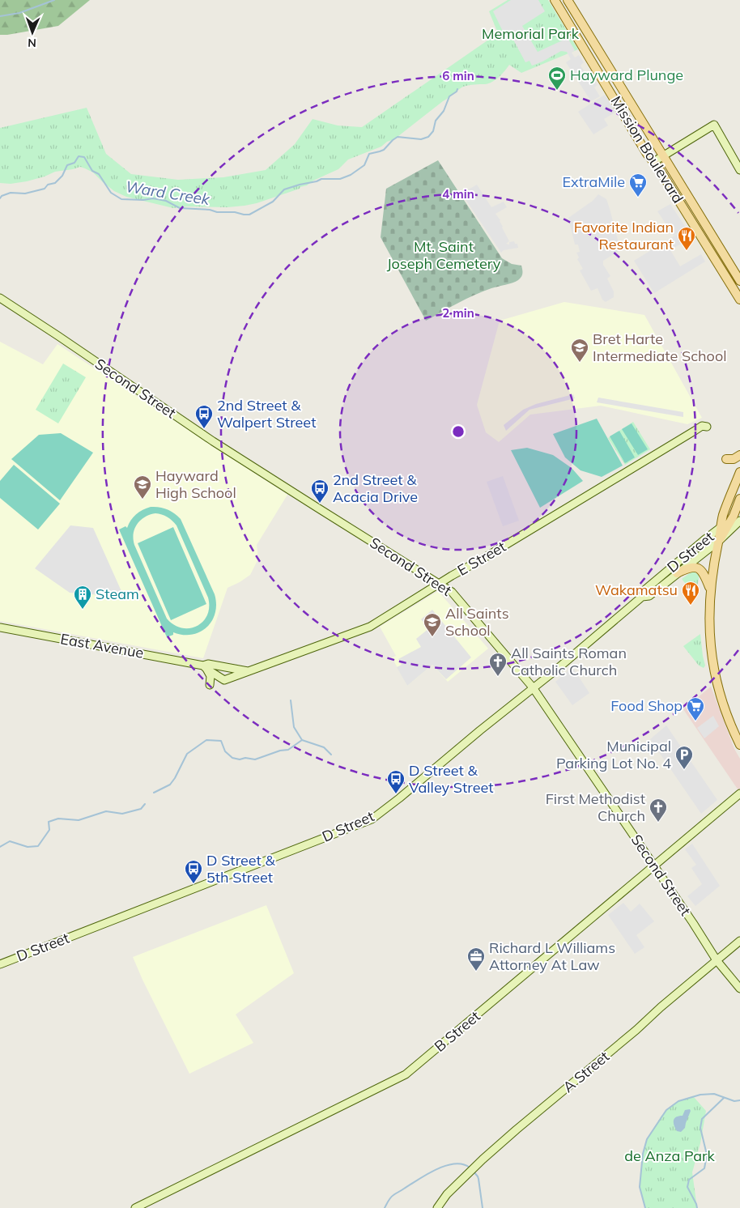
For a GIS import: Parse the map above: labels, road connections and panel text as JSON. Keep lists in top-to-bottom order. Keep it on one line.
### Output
{"streets":{"main road":["Mission Boulevard"],"street":["Second Street","D Street","E Street","East Avenue","B Street","A Street"]},"crossings":[["Second Street","D Street"],["Second Street","E Street"],["Second Street","B Street"],["Second Street","A Street"],["E Street","East Avenue"]],"water":["Ward Creek"],"parks":["Memorial Park","Mt. Saint Joseph Cemetery","de Anza Park"],"places":{"sports":["Hayward Plunge"],"supermarket":["ExtraMile","Food Shop"],"restaurant":["Favorite Indian Restaurant","Wakamatsu"],"school or university":["Bret Harte Intermediate School","Hayward High School","All Saints School"],"bus stop":["2nd Street & Walpert Street","2nd Street & Acacia Drive","D Street & Valley Street","D Street & 5th Street"],"building":["Steam"],"church":["All Saints Roman Catholic Church","First Methodist Church"],"parking":["Municipal Parking Lot No. 4"],"office":["Richard L Williams Attorney At Law"]},"north":"bottom","rings":["6 min","4 min","2 min"]}
